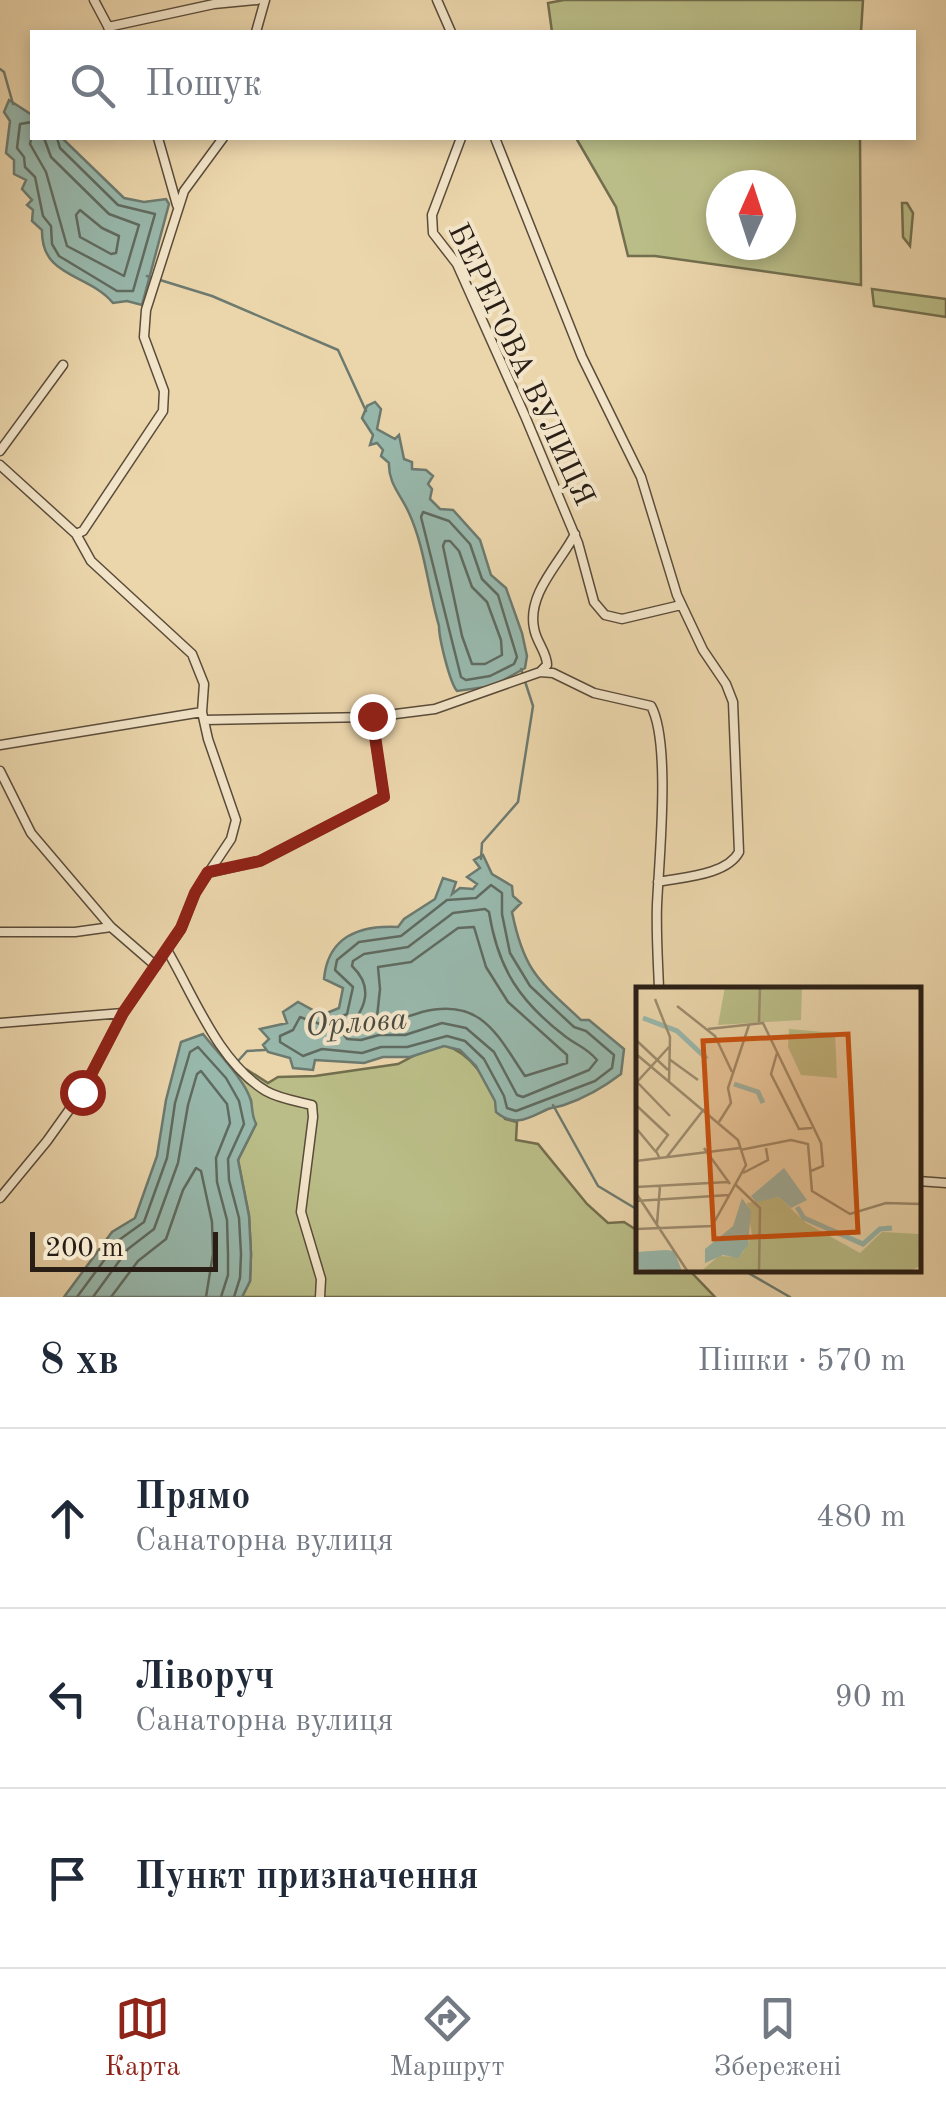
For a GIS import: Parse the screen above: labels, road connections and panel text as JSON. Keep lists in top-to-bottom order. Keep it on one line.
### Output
{"streets":{"street":["БЕРЕГОВА ВУЛИЦЯ"]},"water":["Орлова"],"scale_bar":"200 m","north":"top","page":{"search":"Пошук","scale":"200 m","heading":["8 хв","Пішки · 570 m"],"list":[["Прямо","Санаторна вулиця","480 m"],["Ліворуч","Санаторна вулиця","90 m"],"Пункт призначення"],"nav":["Карта","Маршрут","Збережені"]}}
